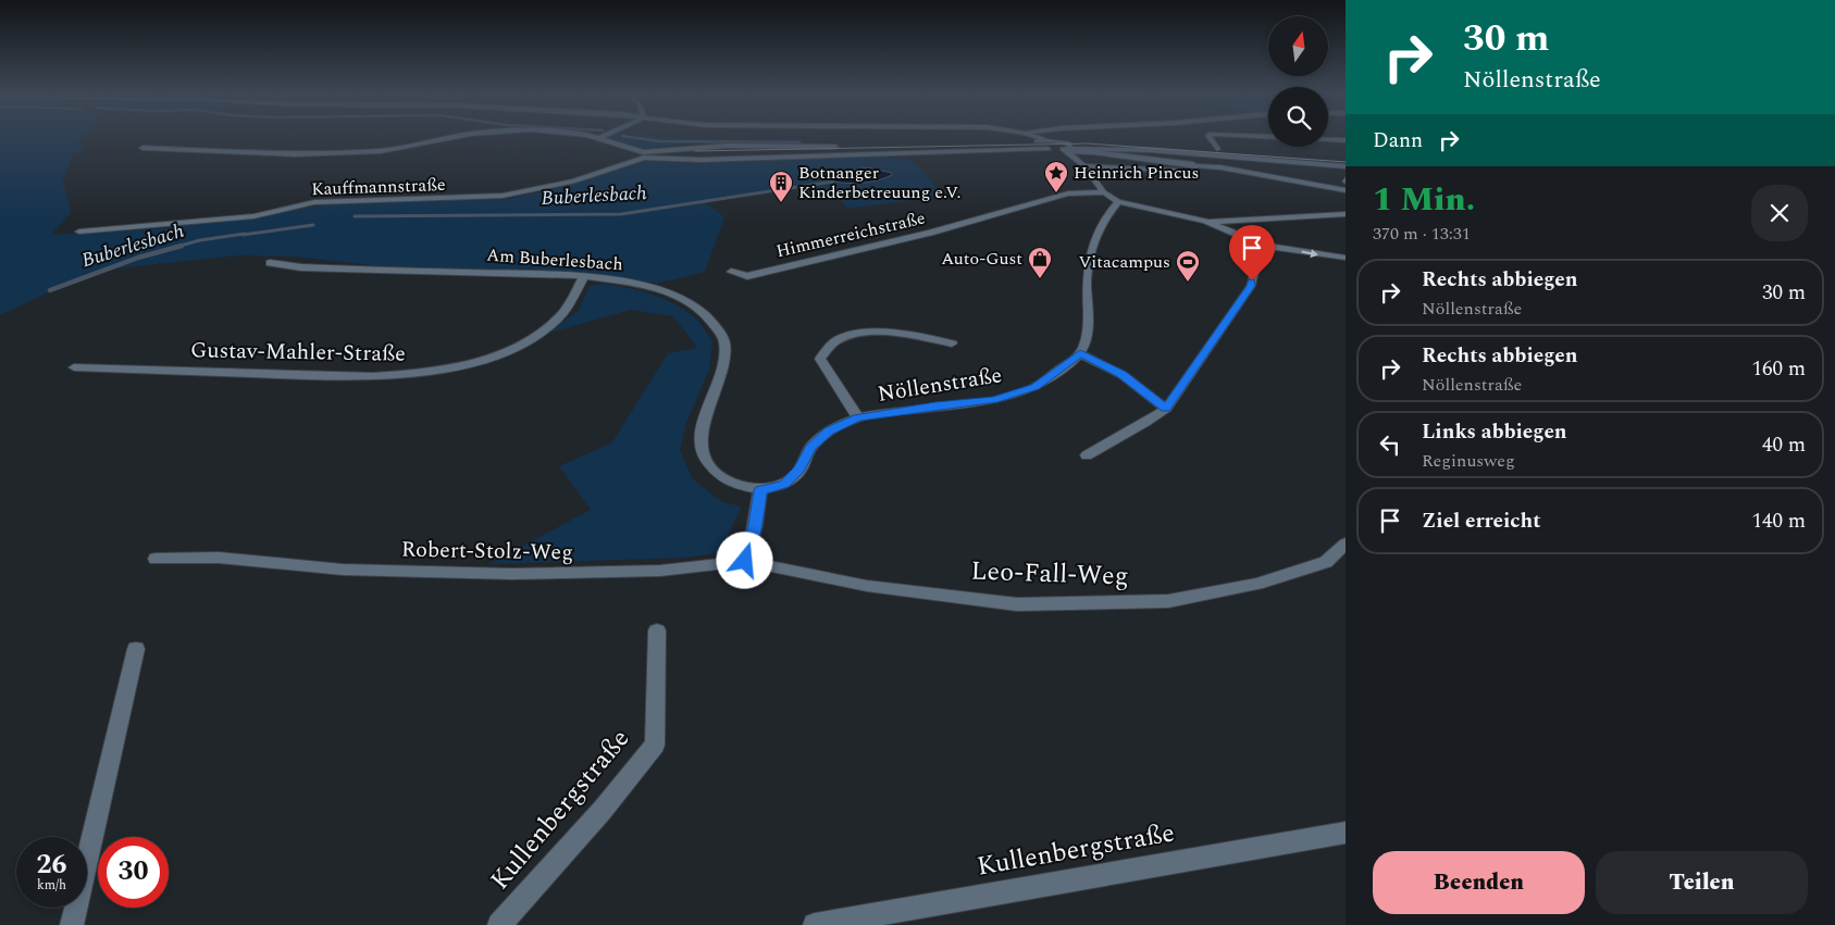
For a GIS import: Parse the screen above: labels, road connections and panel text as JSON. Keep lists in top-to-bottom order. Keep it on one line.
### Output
{"streets":{"street":["Kauffmannstraße","Himmerreichstraße","Am Buberlesbach","Gustav-Mahler-Straße","Nöllenstraße","Robert-Stolz-Weg","Leo-Fall-Weg","Kullenbergstraße"]},"crossings":[["Am Buberlesbach","Gustav-Mahler-Straße"],["Am Buberlesbach","Nöllenstraße"],["Robert-Stolz-Weg","Leo-Fall-Weg"]],"water":["Buberlesbach"],"places":{"place":["Heinrich Pincus"],"building":["Botnanger Kinderbetreuung e.V."],"shop":["Auto-Gust"],"sports":["Vitacampus"]},"north":"top","page":{"turn":["30 m","Nöllenstraße"],"then":"Dann","heading":["1 Min.","370 m · 13:31"],"list":[{"name":"Rechts abbiegen","note":"Nöllenstraße","value":"30 m"},{"name":"Rechts abbiegen","note":"Nöllenstraße","value":"160 m"},{"name":"Links abbiegen","note":"Reginusweg","value":"40 m"},{"name":"Ziel erreicht","value":"140 m"}],"speed":"26 km/h","limit":"30","buttons":["Beenden","Teilen"]}}
